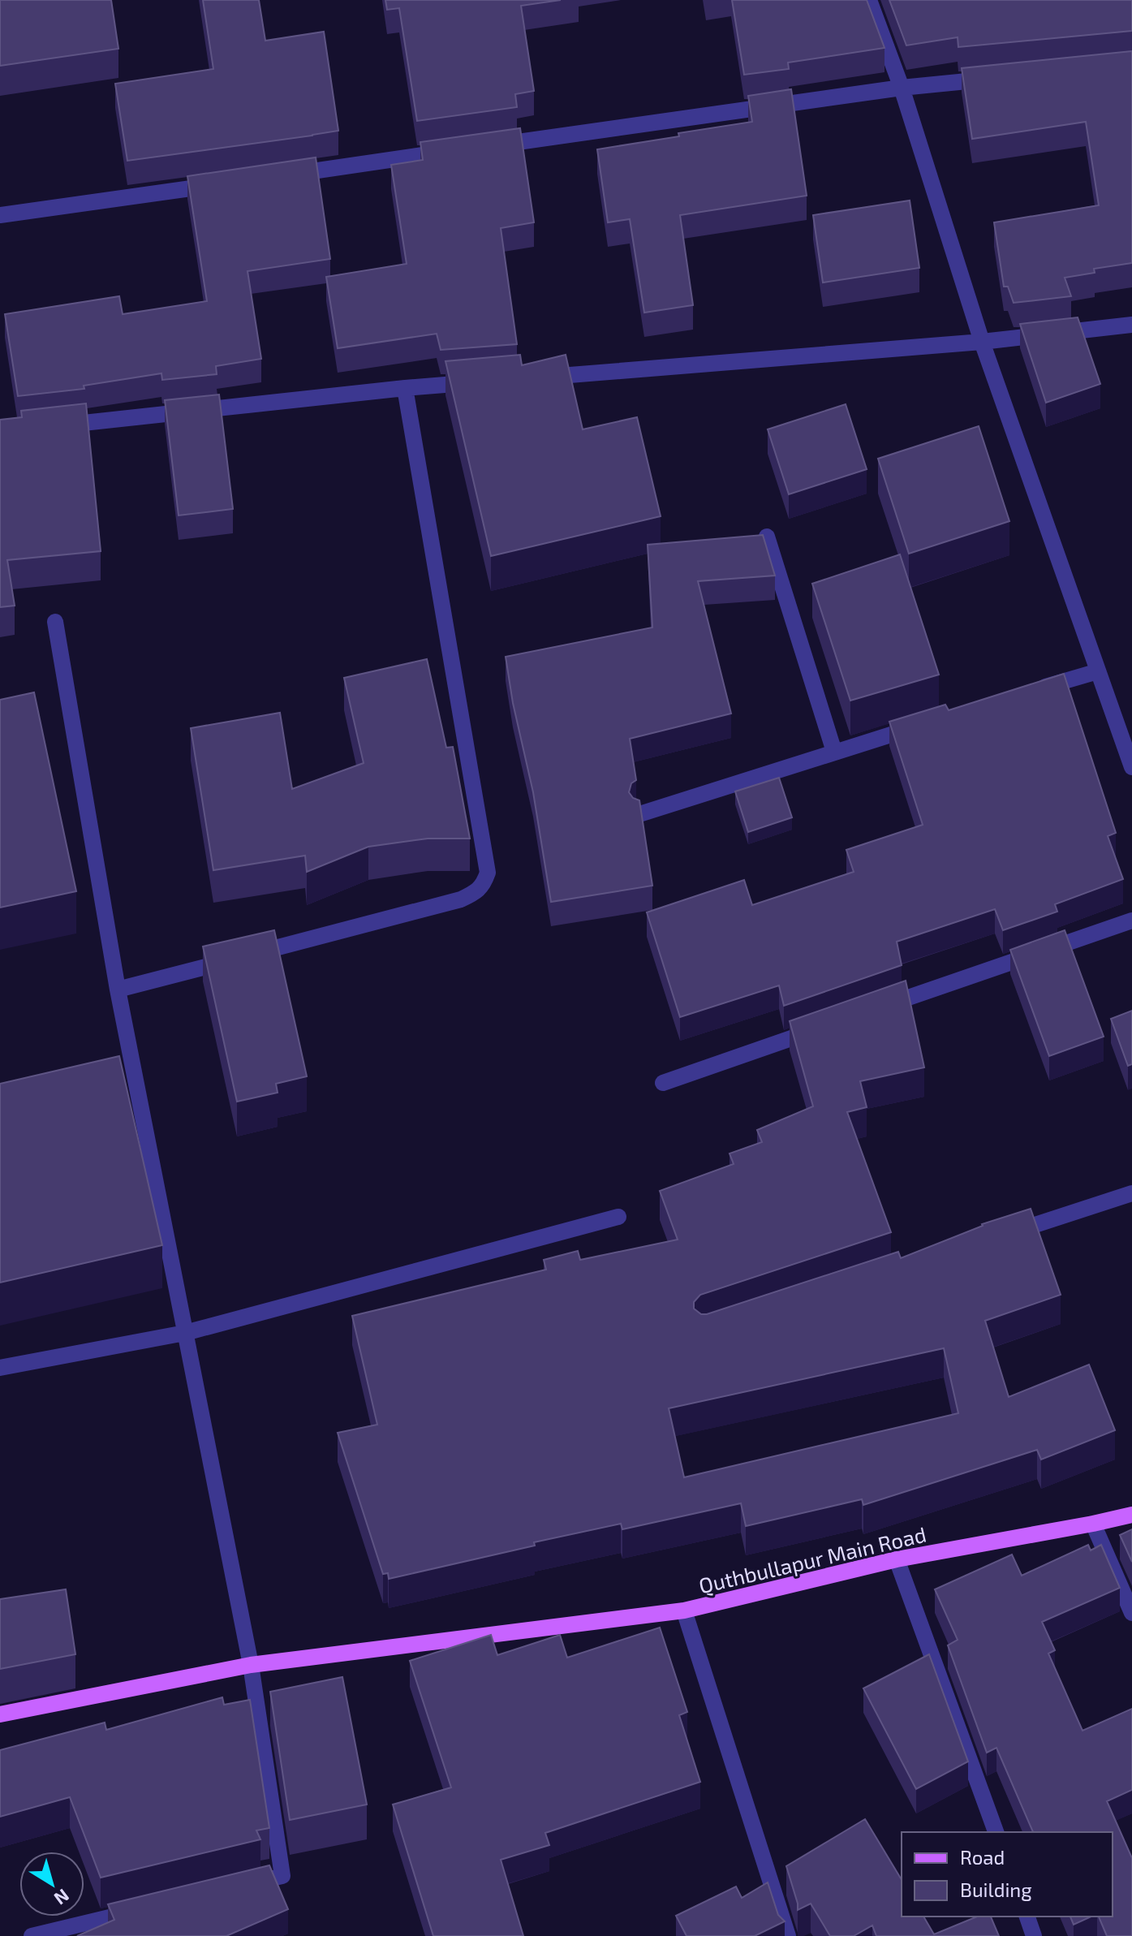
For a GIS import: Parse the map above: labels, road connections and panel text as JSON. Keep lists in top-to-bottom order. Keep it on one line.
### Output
{"streets":{"main road":["Quthbullapur Main Road"]},"legend":["Road","Building"],"north":"bottom right"}
